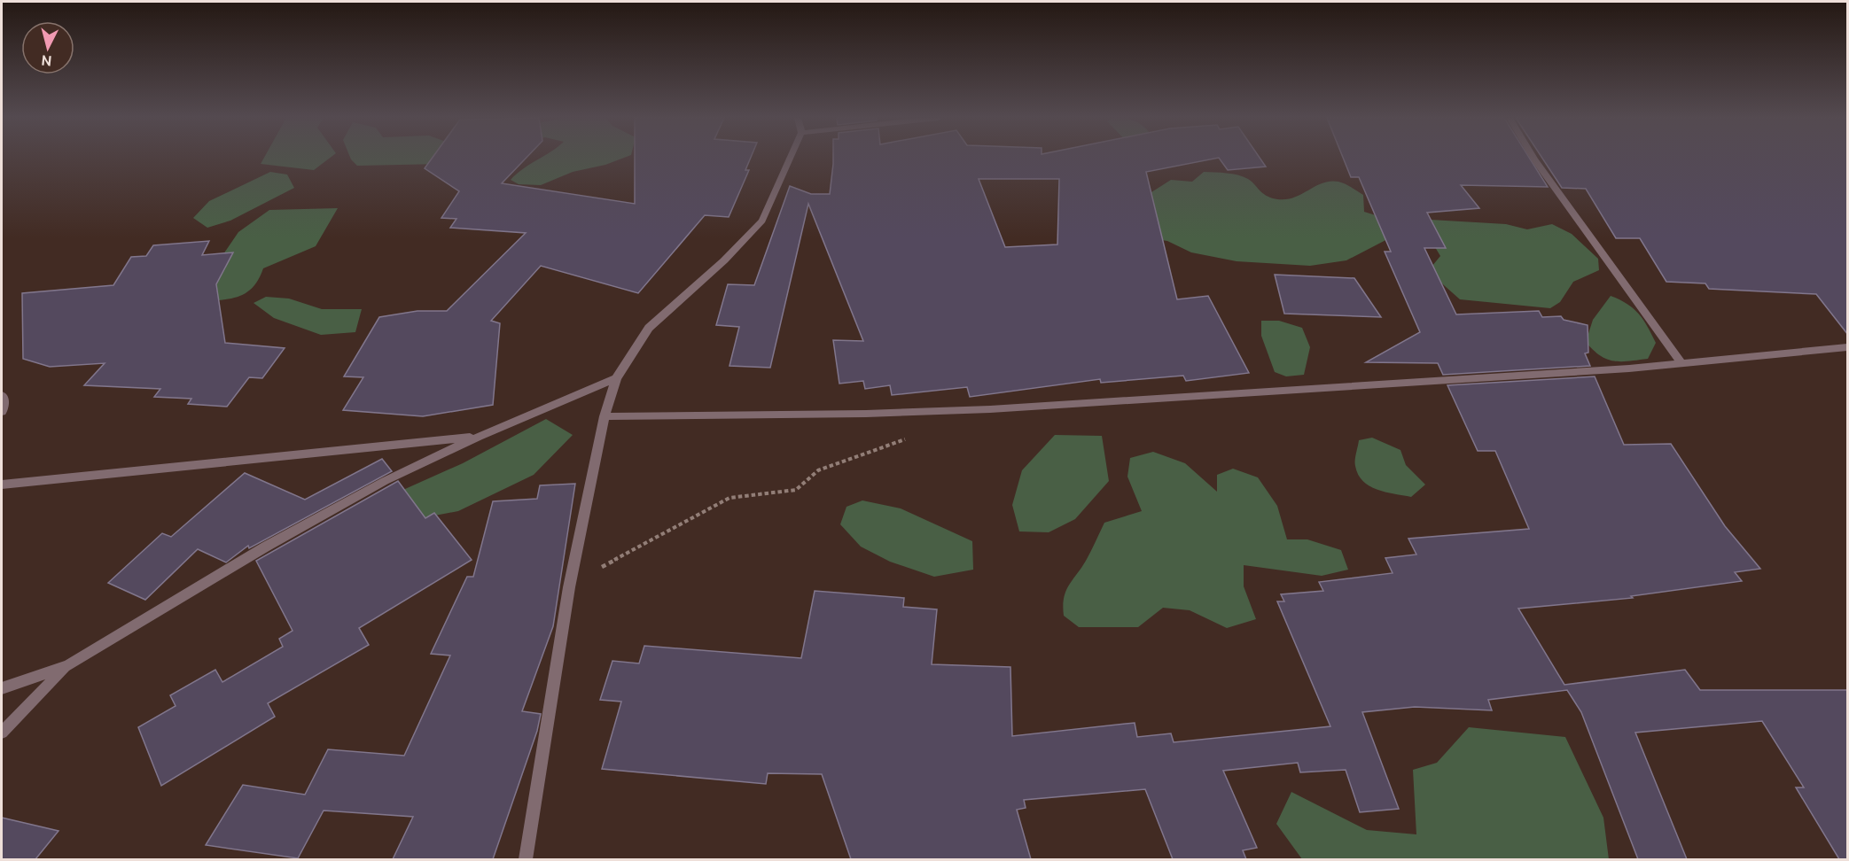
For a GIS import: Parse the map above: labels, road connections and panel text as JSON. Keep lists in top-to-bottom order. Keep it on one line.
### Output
{"north":"bottom"}
